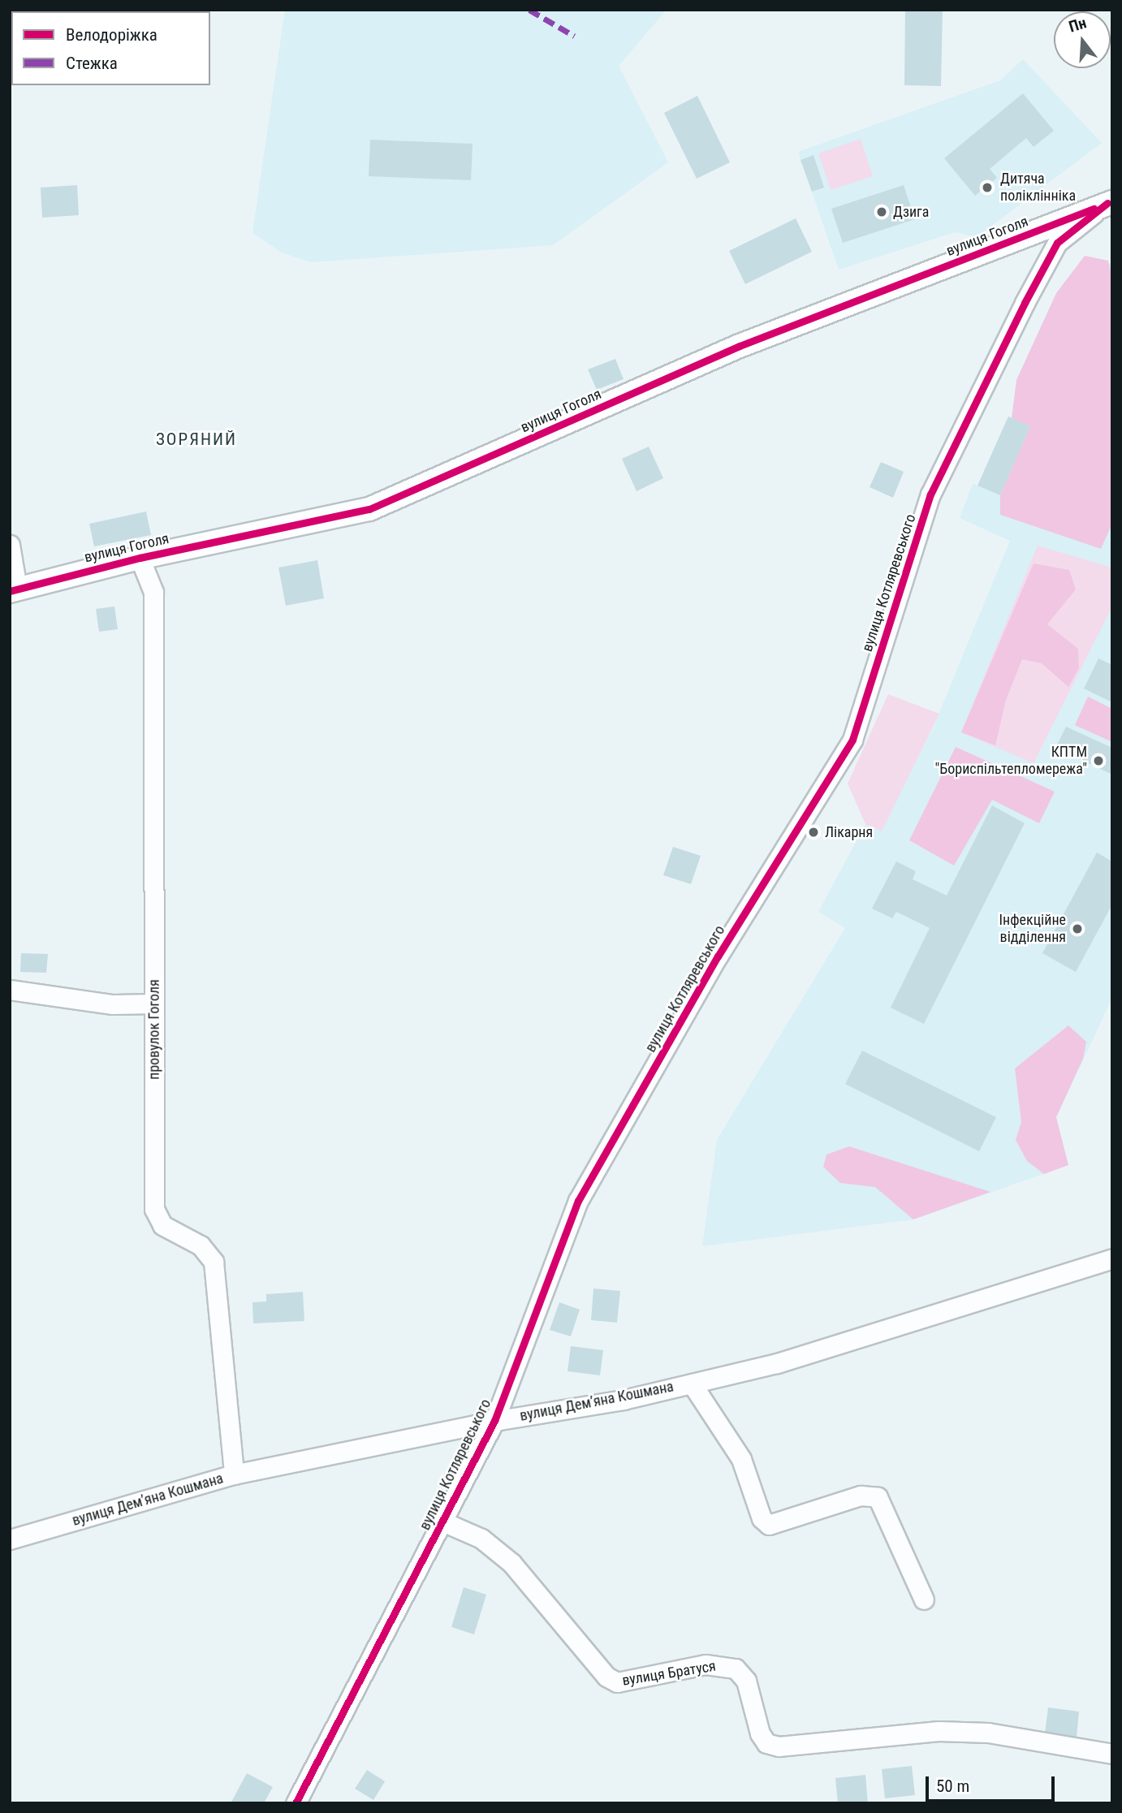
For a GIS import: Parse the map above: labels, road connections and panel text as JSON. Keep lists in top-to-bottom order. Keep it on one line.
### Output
{"streets":{"street":["вулиця Гоголя","вулиця Котляревського","провулок Гоголя","вулиця Демʼяна Кошмана","вулиця Братуся"]},"crossings":[["вулиця Гоголя","вулиця Котляревського"],["вулиця Гоголя","провулок Гоголя"],["вулиця Котляревського","вулиця Демʼяна Кошмана"],["вулиця Котляревського","вулиця Братуся"],["провулок Гоголя","вулиця Демʼяна Кошмана"]],"districts":["ЗОРЯНИЙ"],"places":["Дитяча поліклінніка","Дзига","КПТМ \"Бориспільтепломережа\"","Лікарня","Інфекційне відділення"],"legend":["Велодоріжка","Стежка"],"scale_bar":"50 m","north":"top"}
